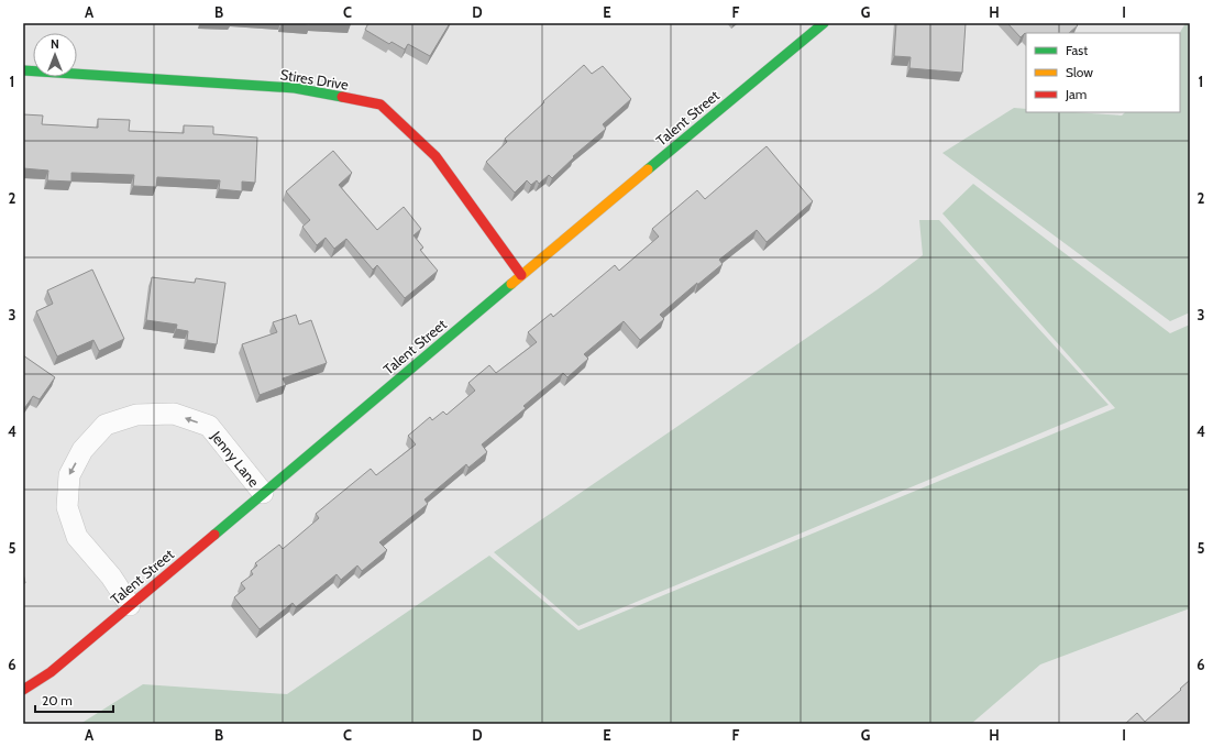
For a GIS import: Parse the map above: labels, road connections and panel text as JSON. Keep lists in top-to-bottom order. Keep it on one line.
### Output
{"streets":{"street":["Stires Drive","Talent Street","Jenny Lane"]},"crossings":[["Stires Drive","Talent Street"],["Talent Street","Jenny Lane"]],"legend":["Fast","Slow","Jam"],"scale_bar":"20 m","north":"top","grid":{"columns":["A","B","C","D","E","F","G","H","I"],"rows":["1","2","3","4","5","6"]}}
